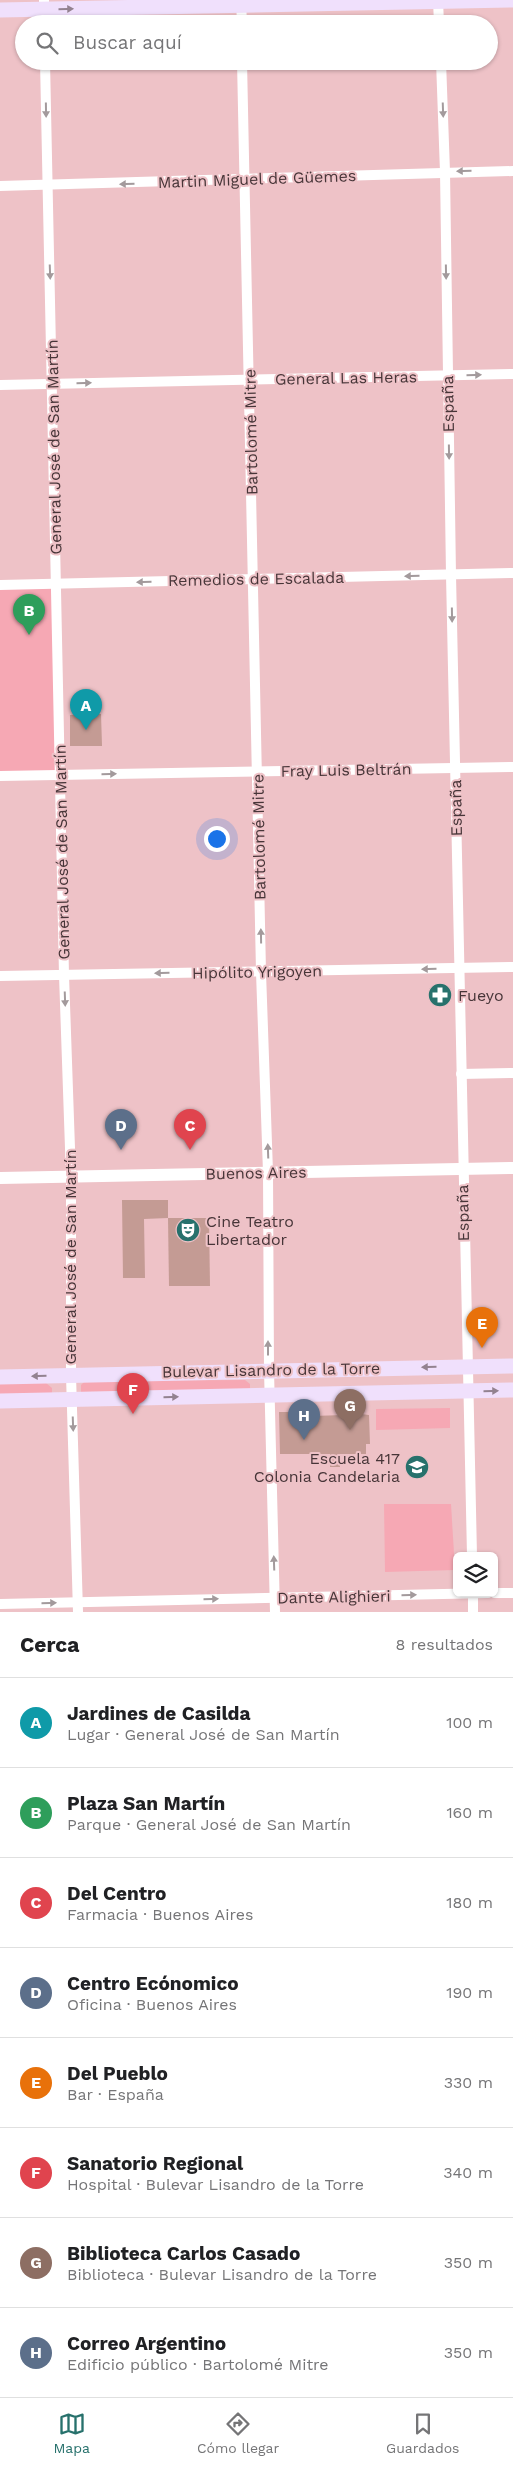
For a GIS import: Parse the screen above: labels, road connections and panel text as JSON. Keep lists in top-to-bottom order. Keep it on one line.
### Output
{"streets":{"main road":["Bulevar Lisandro de la Torre"],"street":["Martin Miguel de Güemes","General Las Heras","España","Bartolomé Mitre","General José de San Martín","Remedios de Escalada","Fray Luis Beltrán","Hipólito Yrigoyen","Buenos Aires","Dante Alighieri"]},"crossings":[["Martin Miguel de Güemes","España"],["Martin Miguel de Güemes","Bartolomé Mitre"],["Martin Miguel de Güemes","General José de San Martín"],["General Las Heras","España"],["General Las Heras","Bartolomé Mitre"],["General Las Heras","General José de San Martín"],["España","Remedios de Escalada"],["España","Fray Luis Beltrán"],["España","Hipólito Yrigoyen"],["España","Buenos Aires"],["España","Bulevar Lisandro de la Torre"],["Bartolomé Mitre","Remedios de Escalada"],["Bartolomé Mitre","Fray Luis Beltrán"],["Bartolomé Mitre","Hipólito Yrigoyen"],["Bartolomé Mitre","Buenos Aires"],["Bartolomé Mitre","Bulevar Lisandro de la Torre"],["Bartolomé Mitre","Dante Alighieri"],["General José de San Martín","Remedios de Escalada"],["General José de San Martín","Fray Luis Beltrán"],["General José de San Martín","Hipólito Yrigoyen"],["General José de San Martín","Buenos Aires"],["General José de San Martín","Bulevar Lisandro de la Torre"],["General José de San Martín","Dante Alighieri"]],"one_way":["Martin Miguel de Güemes","General Las Heras","España","Bartolomé Mitre","General José de San Martín","Remedios de Escalada","Fray Luis Beltrán","Hipólito Yrigoyen","Dante Alighieri"],"places":{"pharmacy":["Fueyo"],"theatre":["Cine Teatro Libertador"],"school or university":["Escuela 417 Colonia Candelaria"]},"page":{"search":"Buscar aquí","pins":["B","A","C","D","E","F","G","H"],"heading":["Cerca","8 resultados"],"list":[{"mark":"A","name":"Jardines de Casilda","note":"Lugar · General José de San Martín","value":"100 m"},{"mark":"B","name":"Plaza San Martín","note":"Parque · General José de San Martín","value":"160 m"},{"mark":"C","name":"Del Centro","note":"Farmacia · Buenos Aires","value":"180 m"},{"mark":"D","name":"Centro Ecónomico","note":"Oficina · Buenos Aires","value":"190 m"},{"mark":"E","name":"Del Pueblo","note":"Bar · España","value":"330 m"},{"mark":"F","name":"Sanatorio Regional","note":"Hospital · Bulevar Lisandro de la Torre","value":"340 m"},{"mark":"G","name":"Biblioteca Carlos Casado","note":"Biblioteca · Bulevar Lisandro de la Torre","value":"350 m"},{"mark":"H","name":"Correo Argentino","note":"Edificio público · Bartolomé Mitre","value":"350 m"}],"nav":["Mapa","Cómo llegar","Guardados"]}}
